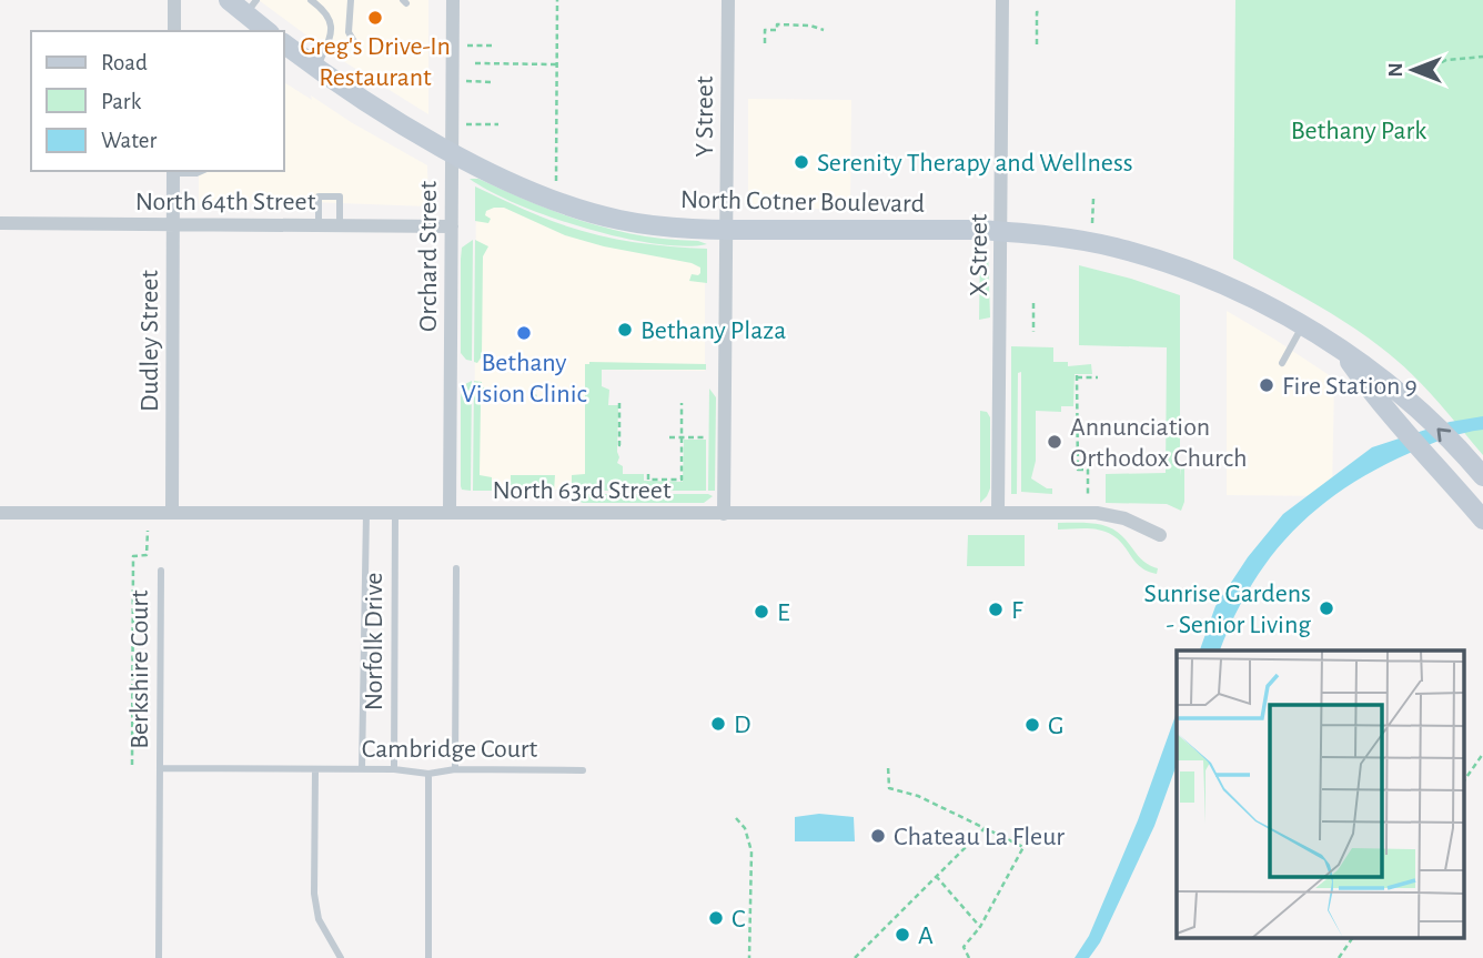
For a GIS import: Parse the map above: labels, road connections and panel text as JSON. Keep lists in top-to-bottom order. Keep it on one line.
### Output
{"streets":{"main road":["North Cotner Boulevard"],"street":["Y Street","North 64th Street","X Street","Orchard Street","Dudley Street","North 63rd Street"],"lane":["Norfolk Drive","Berkshire Court","Cambridge Court"]},"crossings":[["Y Street","North Cotner Boulevard"],["Y Street","North 63rd Street"],["North 64th Street","Orchard Street"],["North 64th Street","Dudley Street"],["North Cotner Boulevard","X Street"],["North Cotner Boulevard","Orchard Street"],["X Street","North 63rd Street"],["Orchard Street","North 63rd Street"],["Dudley Street","North 63rd Street"],["North 63rd Street","Norfolk Drive"],["Norfolk Drive","Cambridge Court"],["Berkshire Court","Cambridge Court"]],"parks":["Bethany Park"],"places":["Greg's Drive-In Restaurant","Serenity Therapy and Wellness","Bethany Plaza","Bethany Vision Clinic","Fire Station 9","Annunciation Orthodox Church","Sunrise Gardens - Senior Living","F","E","D","G","Chateau La Fleur","C","A"],"legend":["Road","Park","Water"],"north":"left"}
